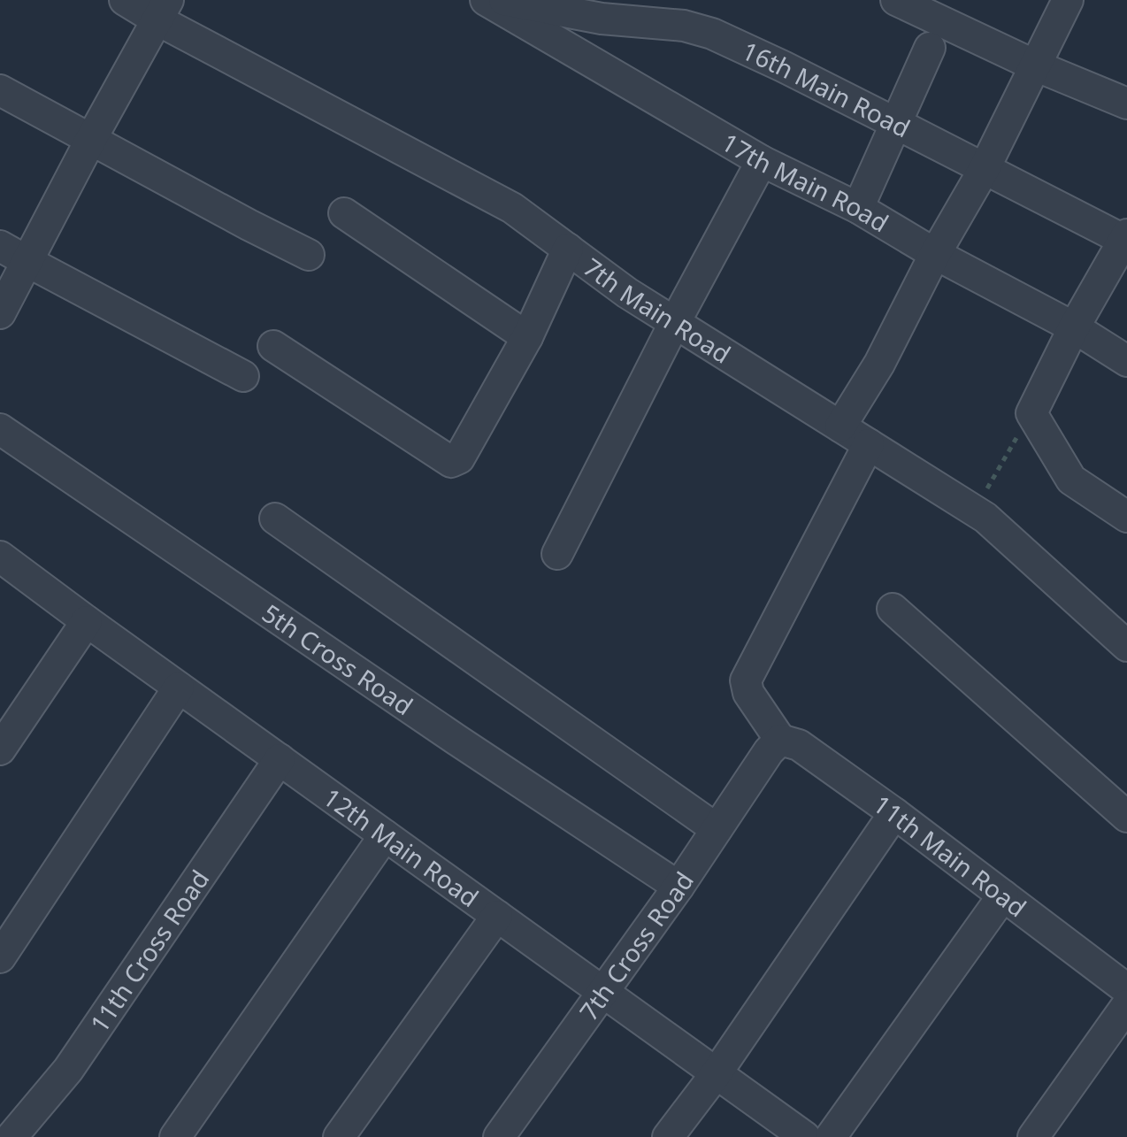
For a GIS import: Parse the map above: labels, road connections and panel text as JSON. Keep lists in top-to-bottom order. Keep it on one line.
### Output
{"streets":{"street":["16th Main Road","17th Main Road","7th Main Road","5th Cross Road","12th Main Road","11th Main Road","7th Cross Road","11th Cross Road"]},"crossings":[["5th Cross Road","7th Cross Road"],["12th Main Road","7th Cross Road"],["12th Main Road","11th Cross Road"],["11th Main Road","7th Cross Road"]]}
